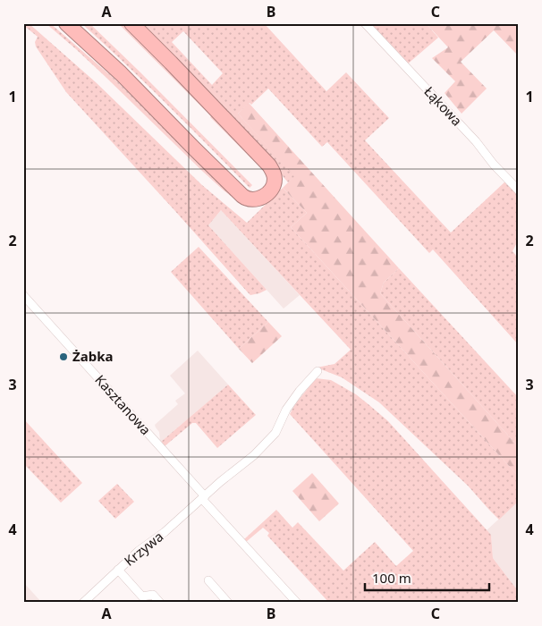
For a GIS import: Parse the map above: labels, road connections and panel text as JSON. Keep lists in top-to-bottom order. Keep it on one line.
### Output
{"streets":{"street":["Łąkowa","Kasztanowa","Krzywa"]},"crossings":[["Kasztanowa","Krzywa"]],"places":["Żabka"],"scale_bar":"100 m","grid":{"columns":["A","B","C"],"rows":["1","2","3","4"]}}
